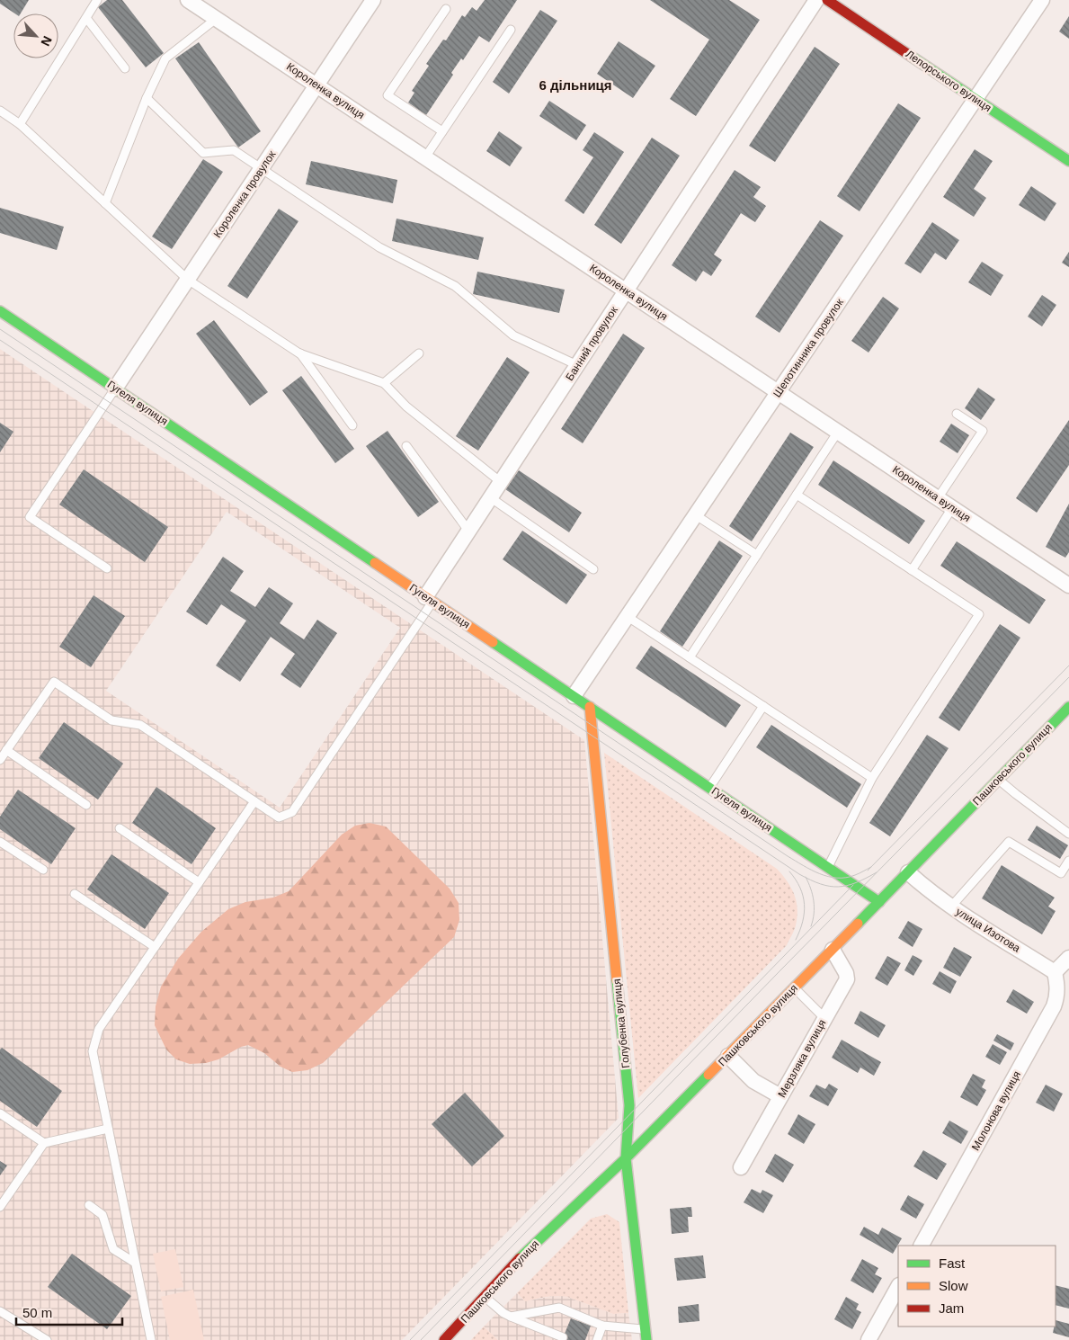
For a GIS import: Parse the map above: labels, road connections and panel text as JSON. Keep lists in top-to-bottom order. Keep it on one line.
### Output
{"streets":{"main road":["Лепорського вулиця","Гугеля вулиця","Пашковського вулиця","Голубенка вулиця"],"street":["Короленка вулиця","Короленка провулок","Банний провулок","Шепотинника провулок","улица Изотова","Мерзляка вулиця","Молонова вулиця"]},"crossings":[["Лепорського вулиця","Шепотинника провулок"],["Короленка вулиця","Короленка провулок"],["Короленка вулиця","Банний провулок"],["Короленка вулиця","Шепотинника провулок"],["Короленка провулок","Гугеля вулиця"],["Банний провулок","Гугеля вулиця"],["Шепотинника провулок","Гугеля вулиця"],["Гугеля вулиця","Пашковського вулиця"],["Гугеля вулиця","Голубенка вулиця"],["Пашковського вулиця","улица Изотова"],["Пашковського вулиця","Голубенка вулиця"],["Пашковського вулиця","Мерзляка вулиця"],["улица Изотова","Молонова вулиця"]],"districts":["6 дільниця"],"legend":["Fast","Slow","Jam"],"scale_bar":"50 m","north":"bottom right"}
